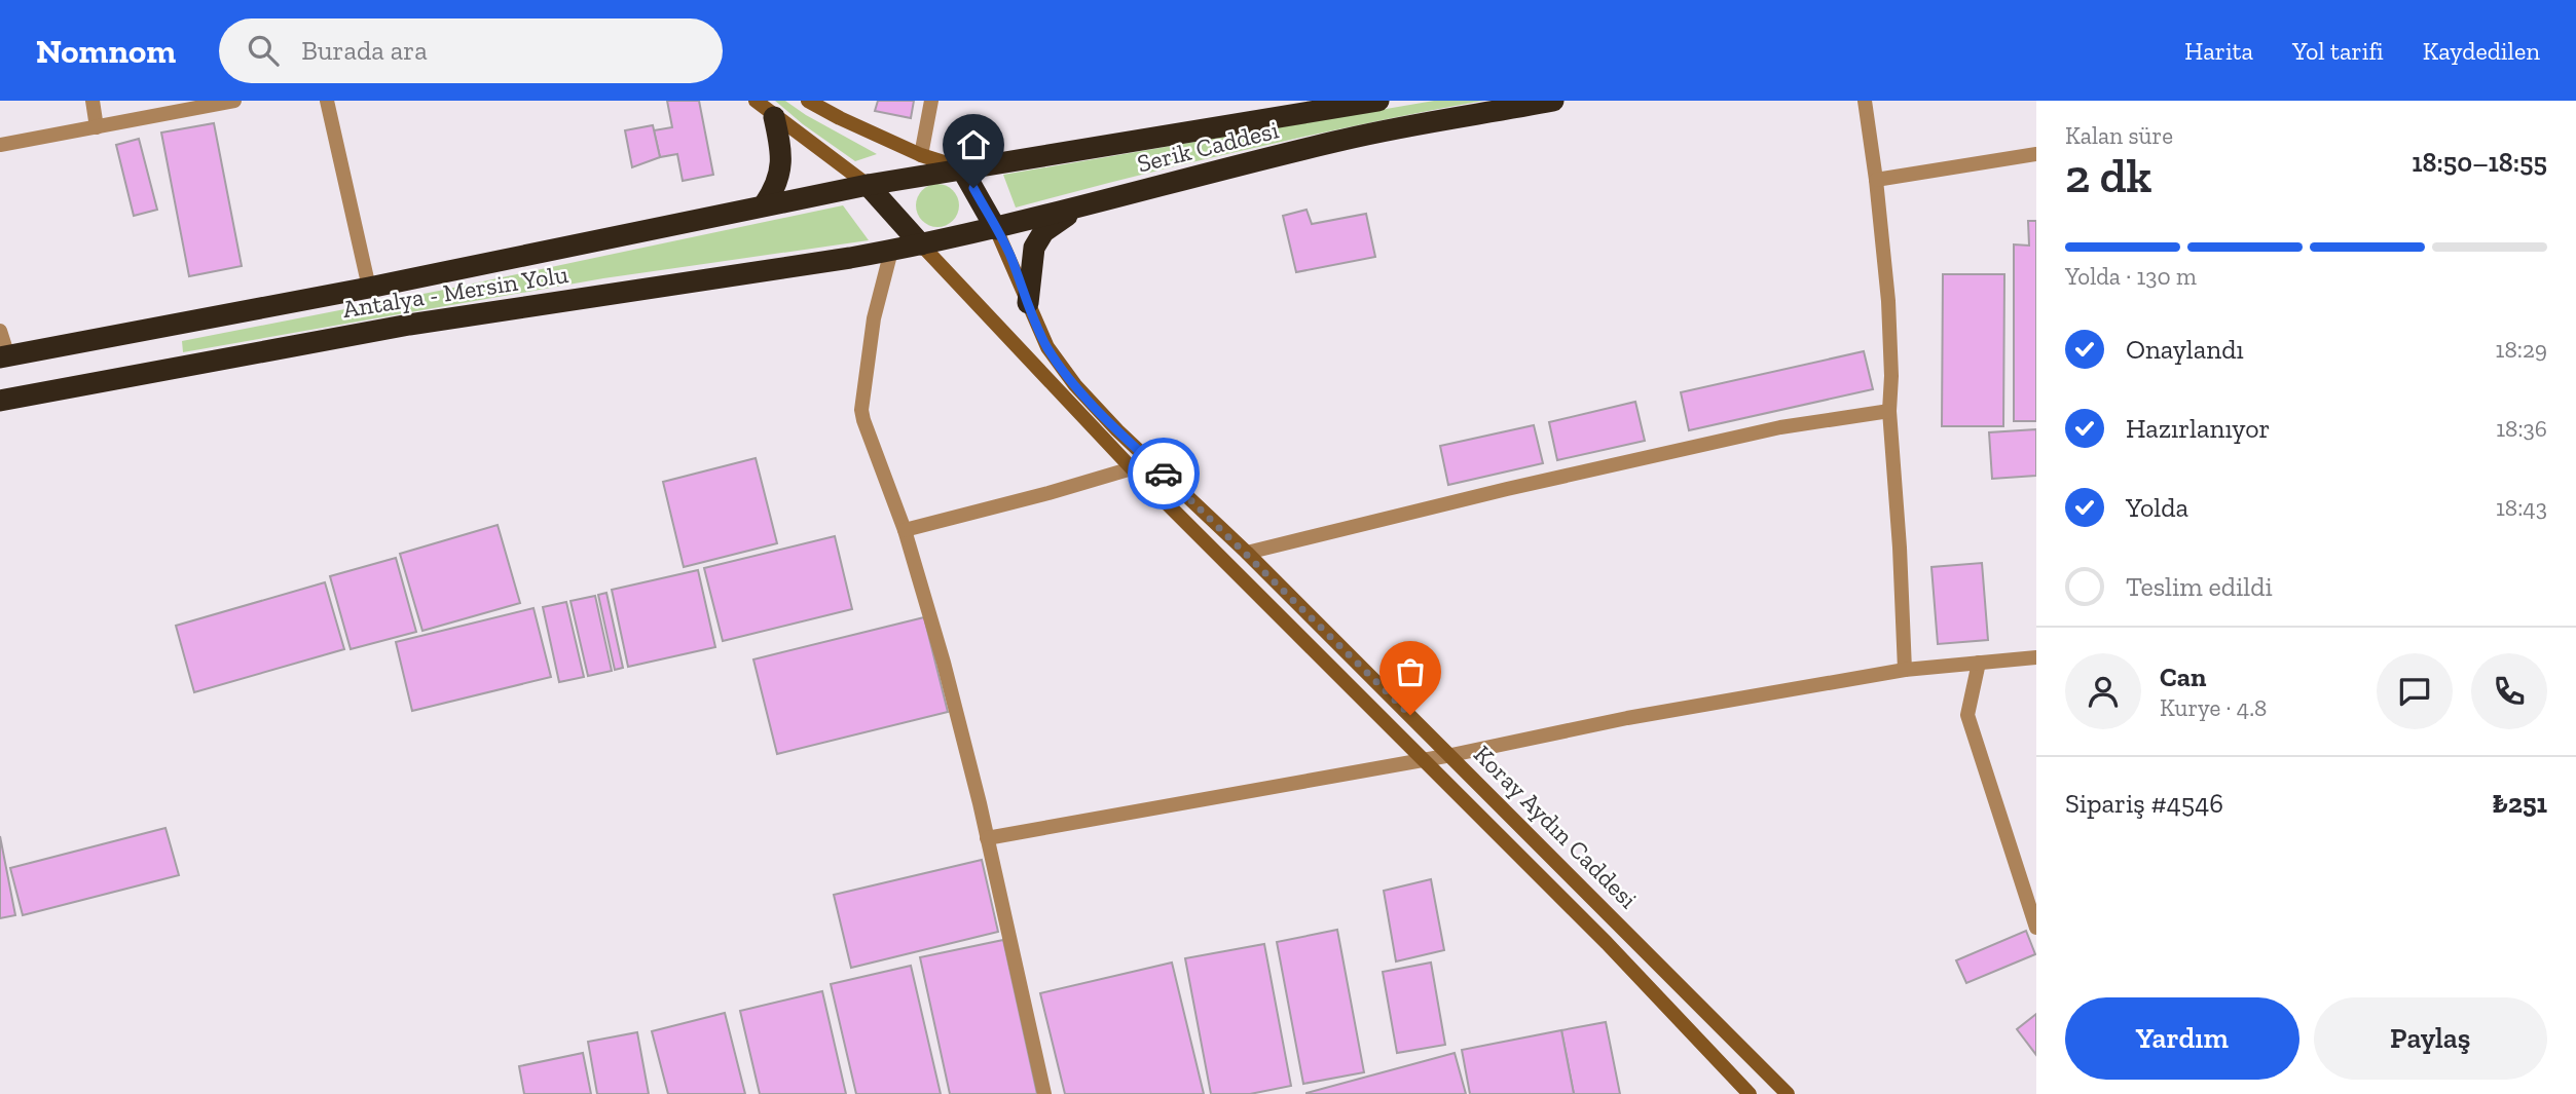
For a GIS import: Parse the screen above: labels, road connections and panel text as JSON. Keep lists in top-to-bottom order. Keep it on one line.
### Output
{"streets":{"highway":["Serik Caddesi","Antalya - Mersin Yolu"],"main road":["Koray Aydın Caddesi"]},"crossings":[["Serik Caddesi","Antalya - Mersin Yolu"],["Serik Caddesi","Koray Aydın Caddesi"]],"page":{"header":"Nomnom","search":"Burada ara","nav":["Harita","Yol tarifi","Kaydedilen"],"heading":["2 dk","Kalan süre","18:50–18:55"],"panel":["Can","Kurye · 4.8","Sipariş #4546","₺251"],"bar":"Yolda · 130 m","list":[["Onaylandı","18:29"],["Hazırlanıyor","18:36"],["Yolda","18:43"],"Teslim edildi"],"buttons":["Yardım","Paylaş"]}}
